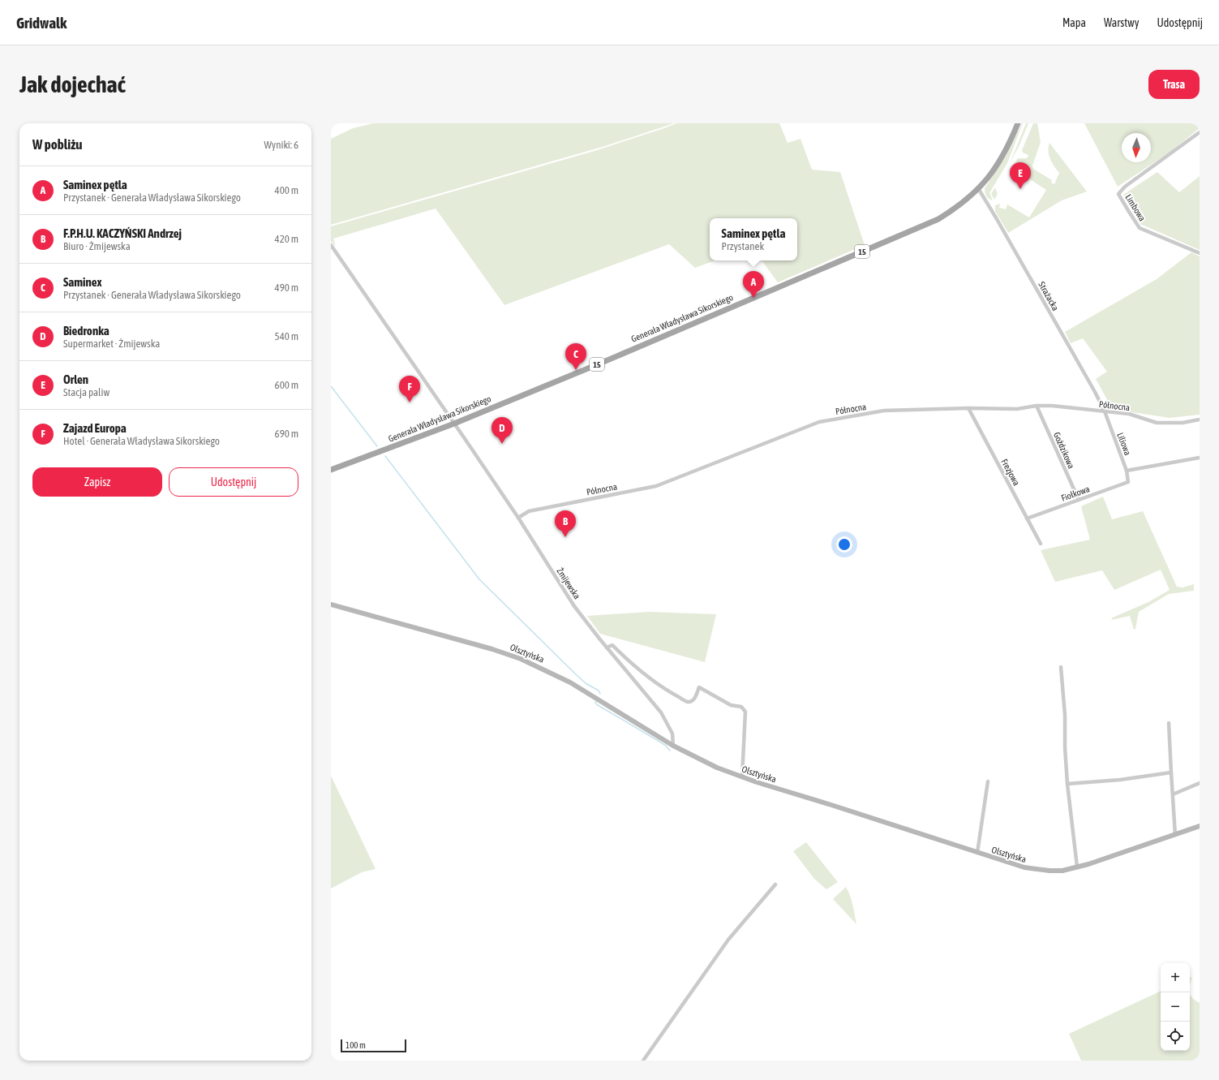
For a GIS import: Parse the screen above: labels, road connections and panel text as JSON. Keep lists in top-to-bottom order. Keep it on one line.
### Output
{"streets":{"main road":["15","Generała Władysława Sikorskiego"],"street":["Limbowa","Strażacka","Północna","Liliowa","Goździkowa","Frezjowa","Fiołkowa","Żmijewska","Olsztyńska"]},"crossings":[["Strażacka","Generała Władysława Sikorskiego"],["Strażacka","Północna"],["Strażacka","Liliowa"],["Generała Władysława Sikorskiego","Żmijewska"],["Północna","Liliowa"],["Północna","Goździkowa"],["Północna","Frezjowa"],["Północna","Żmijewska"],["Liliowa","Fiołkowa"],["Goździkowa","Fiołkowa"],["Frezjowa","Fiołkowa"],["Żmijewska","Olsztyńska"]],"scale_bar":"100 m","north":"bottom","page":{"header":"Gridwalk","nav":["Mapa","Warstwy","Udostępnij"],"buttons":["Trasa",["Zapisz","Udostępnij"]],"title":"Jak dojechać","heading":["W pobliżu","Wyniki: 6"],"pins":["E","A","C","F","D","B"],"list":[{"mark":"A","name":"Saminex pętla","note":"Przystanek · Generała Władysława Sikorskiego","value":"400 m"},{"mark":"B","name":"F.P.H.U. KACZYŃSKI Andrzej","note":"Biuro · Żmijewska","value":"420 m"},{"mark":"C","name":"Saminex","note":"Przystanek · Generała Władysława Sikorskiego","value":"490 m"},{"mark":"D","name":"Biedronka","note":"Supermarket · Żmijewska","value":"540 m"},{"mark":"E","name":"Orlen","note":"Stacja paliw","value":"600 m"},{"mark":"F","name":"Zajazd Europa","note":"Hotel · Generała Władysława Sikorskiego","value":"690 m"}],"popup":["Saminex pętla","Przystanek"],"map_buttons":["+","−"],"scale":"100 m"}}
